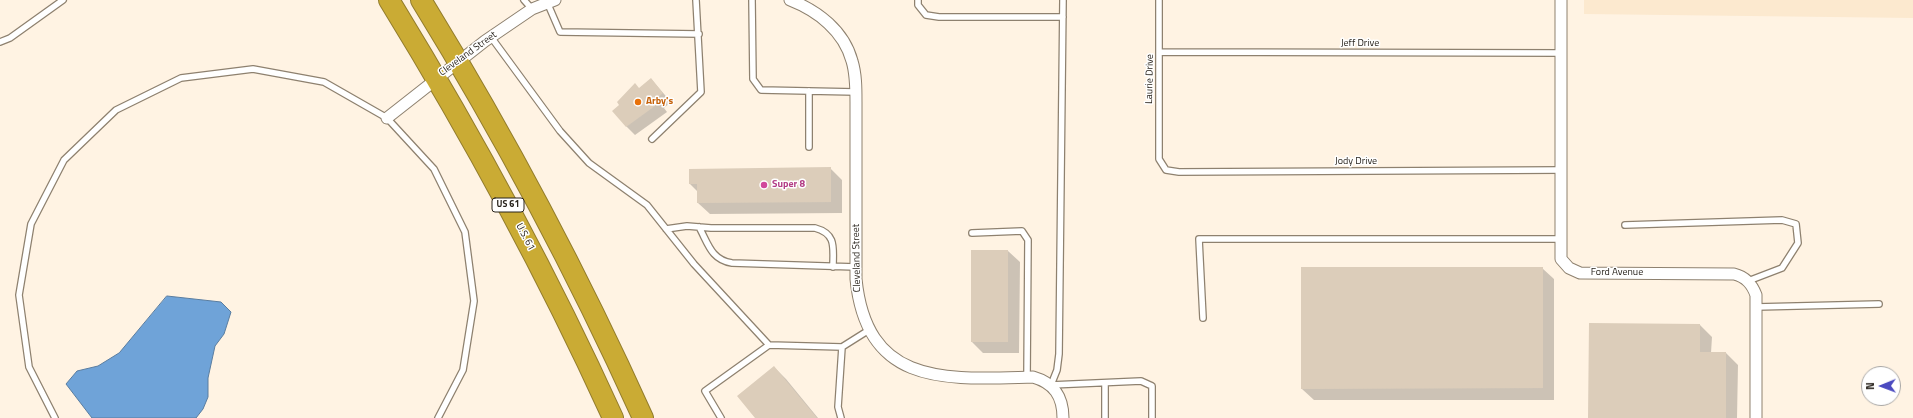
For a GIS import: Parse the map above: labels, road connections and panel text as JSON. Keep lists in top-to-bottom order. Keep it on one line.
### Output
{"streets":{"highway":["US 61","U.S. 61"],"street":["Cleveland Street","Ford Avenue"],"lane":["Jeff Drive","Laurie Drive","Jody Drive"]},"crossings":[["Jeff Drive","Laurie Drive"],["Jeff Drive","Ford Avenue"],["Cleveland Street","US 61"],["Cleveland Street","U.S. 61"],["Laurie Drive","Jody Drive"],["Jody Drive","Ford Avenue"]],"places":["Arby's","Super 8"],"north":"left"}
